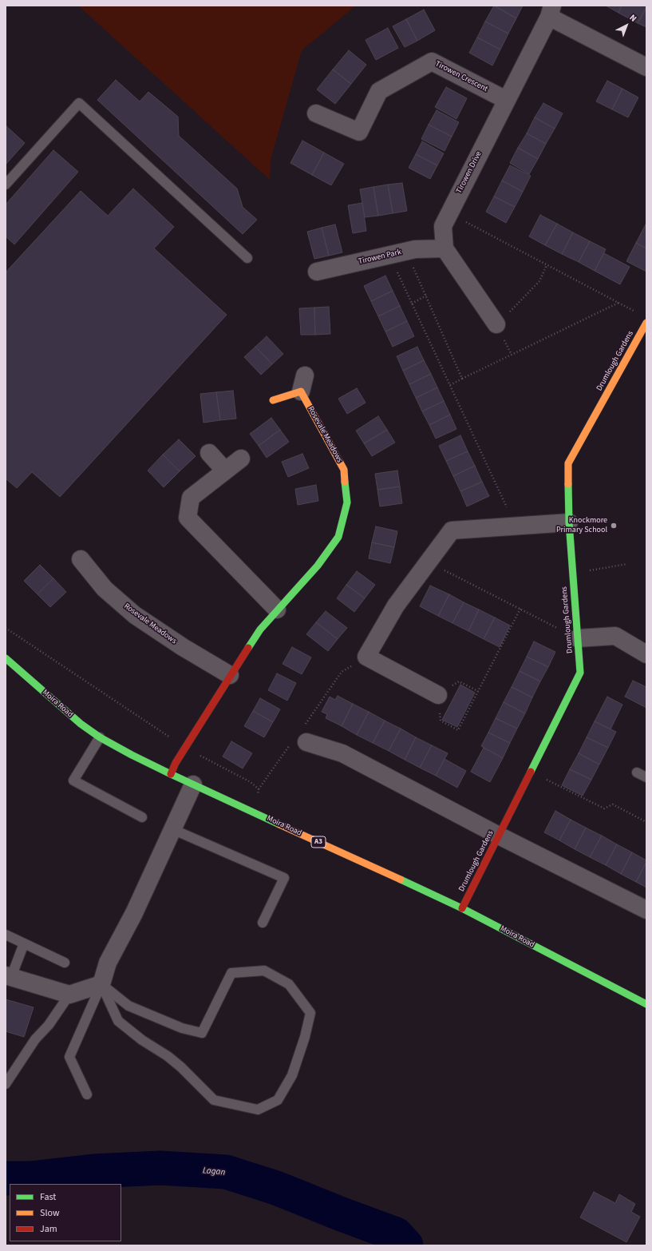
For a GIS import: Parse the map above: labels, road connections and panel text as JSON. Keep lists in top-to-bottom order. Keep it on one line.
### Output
{"streets":{"main road":["Drumlough Gardens","Rosevale Meadows","Moira Road","A3"],"street":["Tirowen Crescent","Tirowen Drive","Tirowen Park"]},"crossings":[["Tirowen Crescent","Tirowen Drive"],["Tirowen Drive","Tirowen Park"],["Drumlough Gardens","Moira Road"],["Rosevale Meadows","Moira Road"]],"water":["Lagan"],"places":["Knockmore Primary School"],"legend":["Fast","Slow","Jam"],"north":"top right"}
